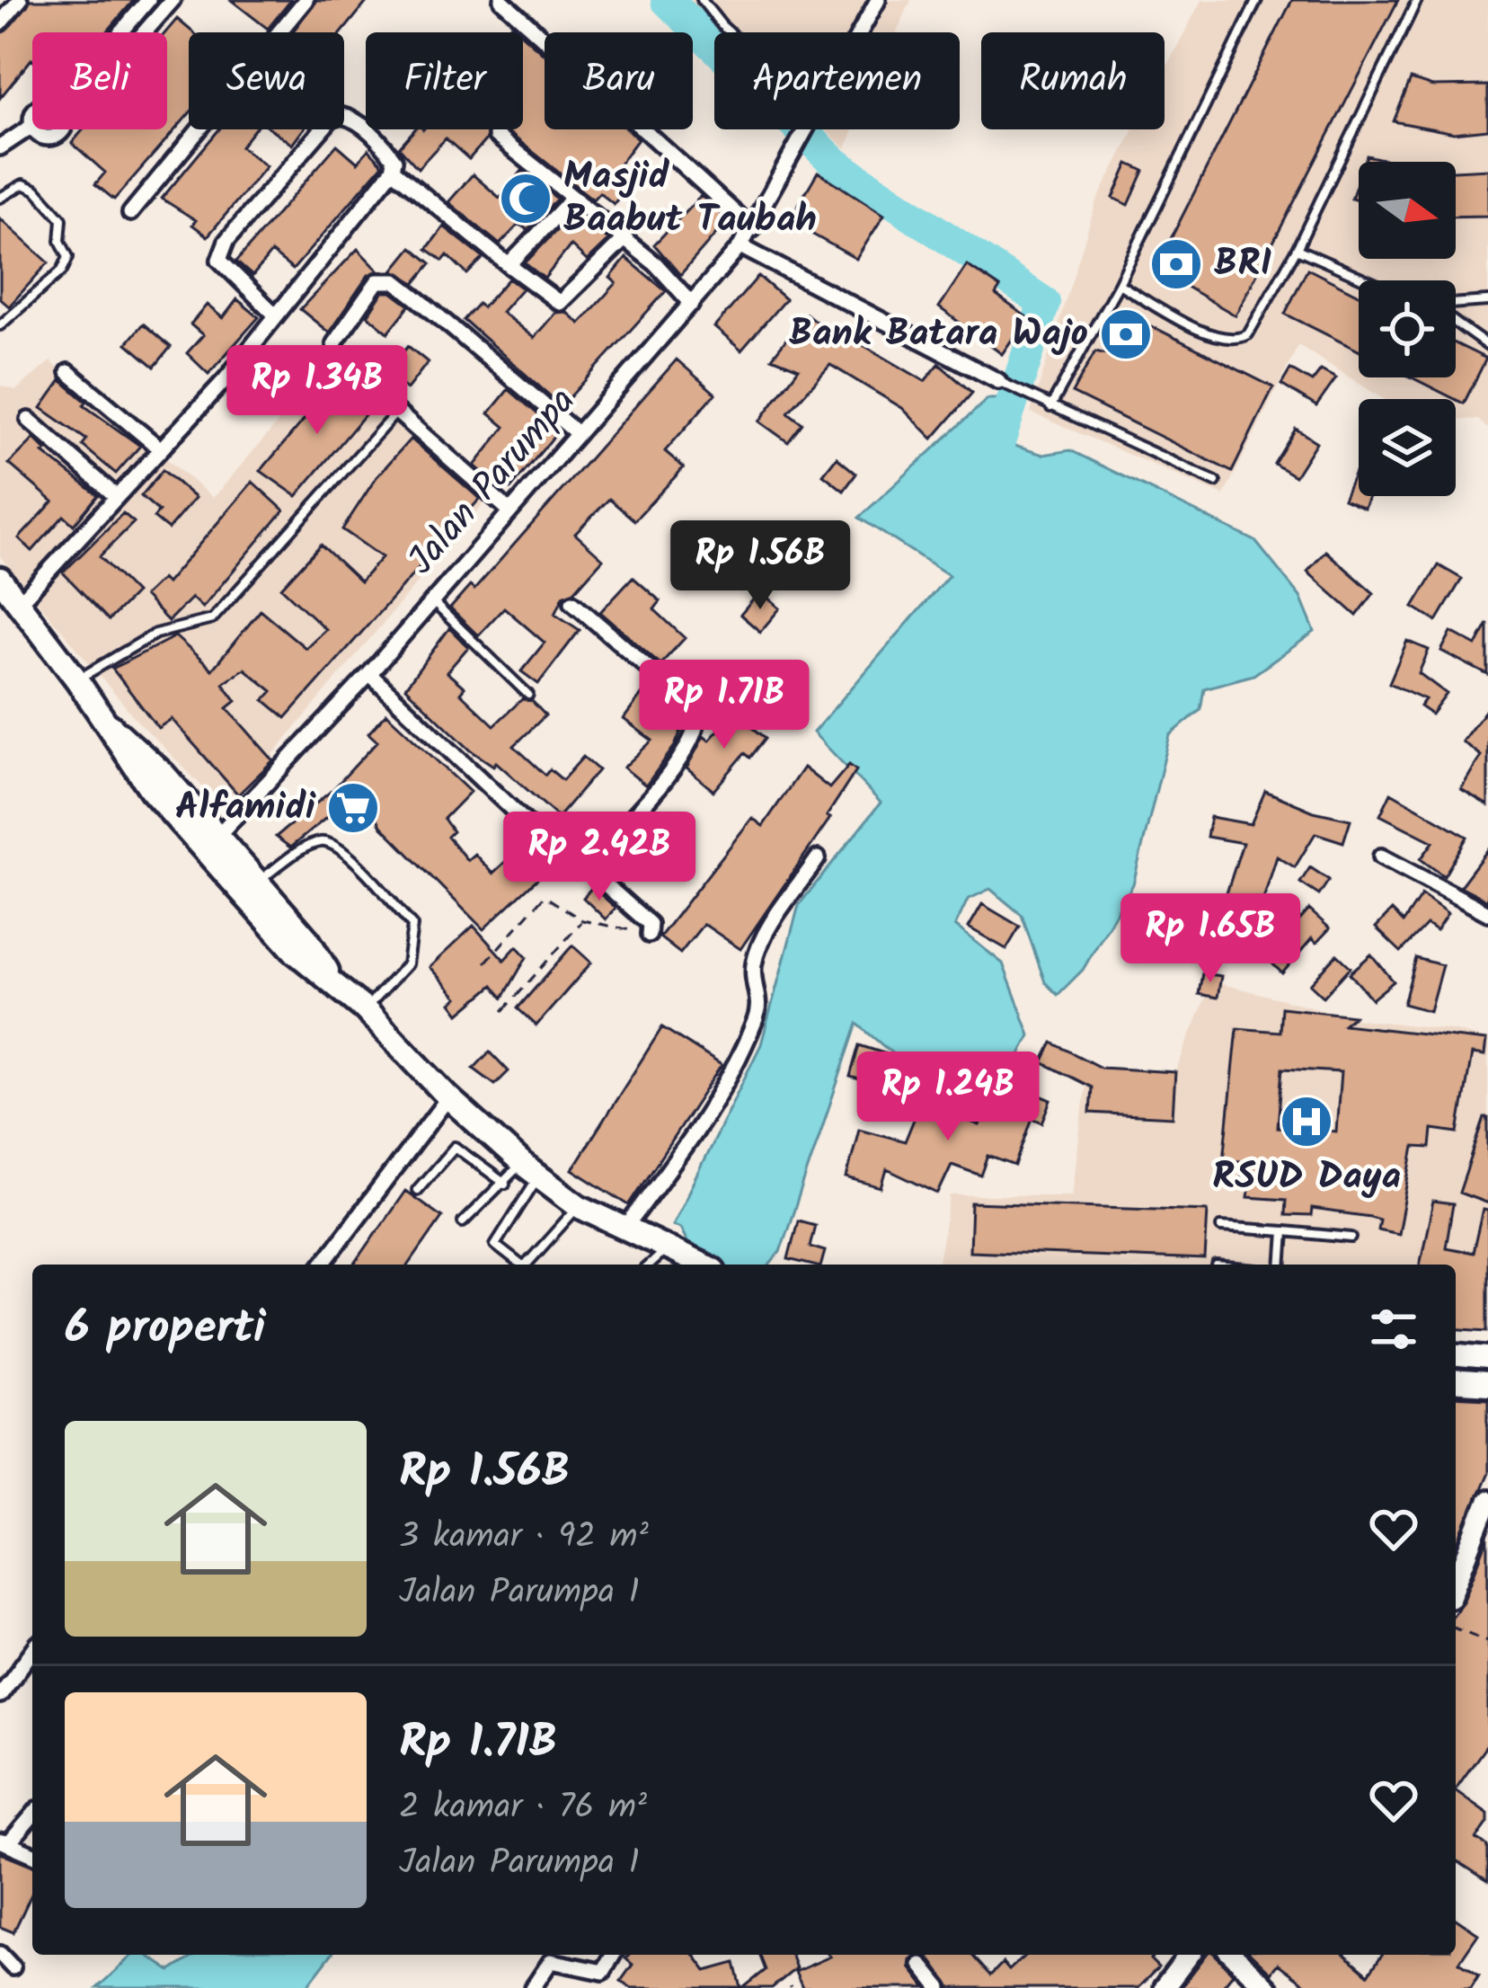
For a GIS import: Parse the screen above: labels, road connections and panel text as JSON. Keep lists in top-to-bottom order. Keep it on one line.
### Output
{"streets":{"street":["Jalan Parumpa"]},"places":{"mosque":["Masjid Baabut Taubah"],"bank":["BRI","Bank Batara Wajo"],"supermarket":["Alfamidi"],"hospital":["RSUD Daya"]},"north":"right","page":{"chip":["Beli","Sewa","Filter","Baru","Apartemen","Rumah"],"price":["Rp 1.34B","Rp 1.56B","Rp 1.71B","Rp 2.42B","Rp 1.65B","Rp 1.24B"],"heading":"6 properti","list":[{"name":"Rp 1.56B","note":"3 kamar · 92 m² · Jalan Parumpa 1"},{"name":"Rp 1.71B","note":"2 kamar · 76 m² · Jalan Parumpa 1"}]}}
